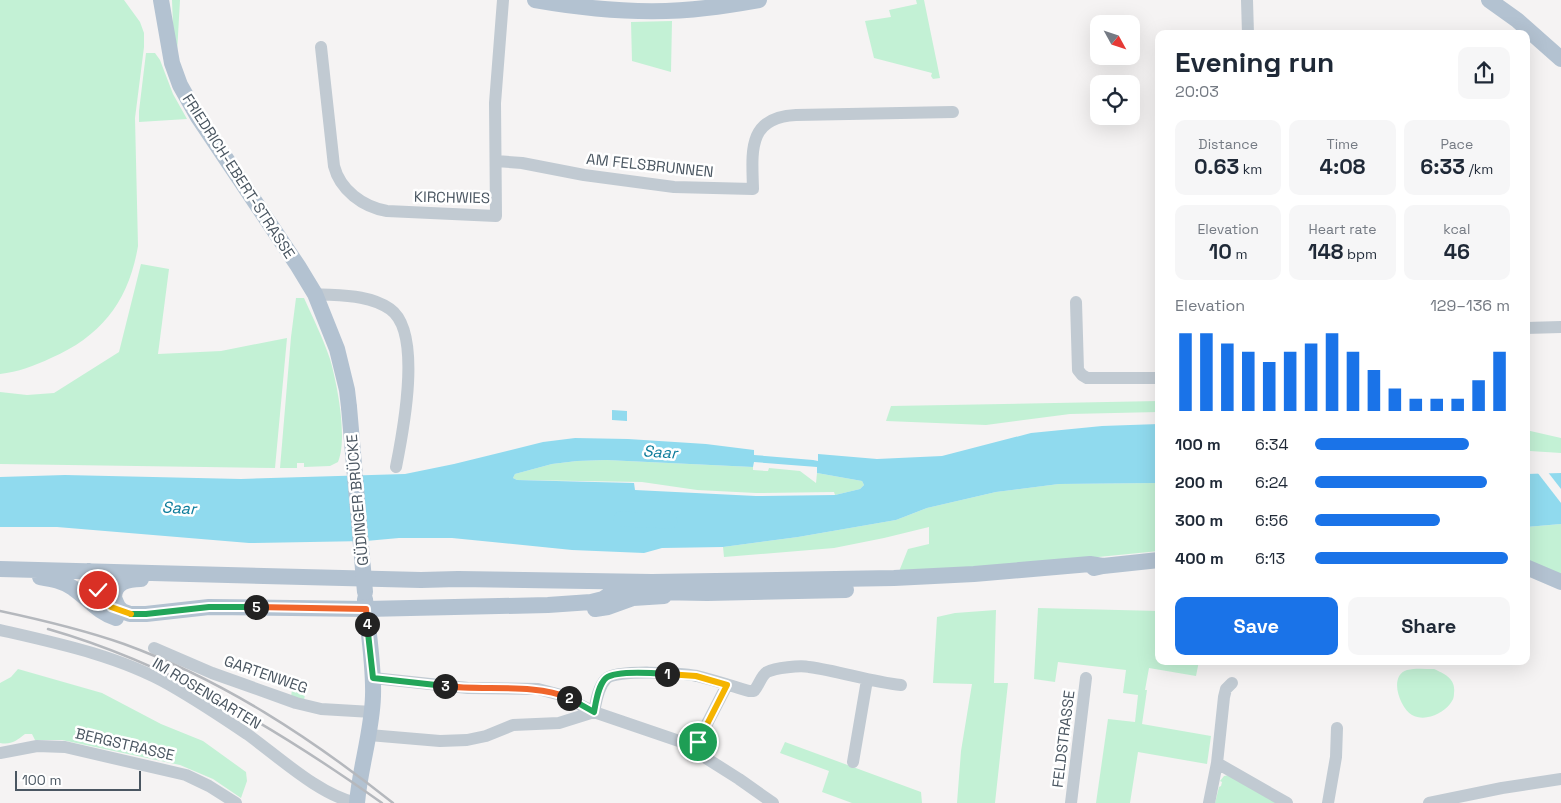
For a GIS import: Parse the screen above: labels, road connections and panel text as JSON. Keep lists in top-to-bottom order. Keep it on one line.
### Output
{"streets":{"main road":["FRIEDRICH-EBERT-STRASSE","GÜDINGER BRÜCKE"],"street":["AM FELSBRUNNEN","KIRCHWIES","GARTENWEG","IM ROSENGARTEN","FELDSTRASSE","BERGSTRASSE"]},"crossings":[["AM FELSBRUNNEN","KIRCHWIES"],["FRIEDRICH-EBERT-STRASSE","GÜDINGER BRÜCKE"],["GÜDINGER BRÜCKE","GARTENWEG"],["GÜDINGER BRÜCKE","IM ROSENGARTEN"]],"water":["Saar"],"scale_bar":"100 m","north":"bottom right","page":{"heading":["Evening run","20:03"],"stats":[["Distance","0.63 km"],["Time","4:08"],["Pace","6:33 /km"],["Elevation","10 m"],["Heart rate","148 bpm"],["kcal","46"]],"chart":["Elevation","129–136 m"],"list":[{"name":"100 m","note":"6:34"},{"name":"200 m","note":"6:24"},{"name":"300 m","note":"6:56"},{"name":"400 m","note":"6:13"}],"buttons":["Save","Share"],"pins":["5","4","1","3","2"],"scale":"100 m"}}
